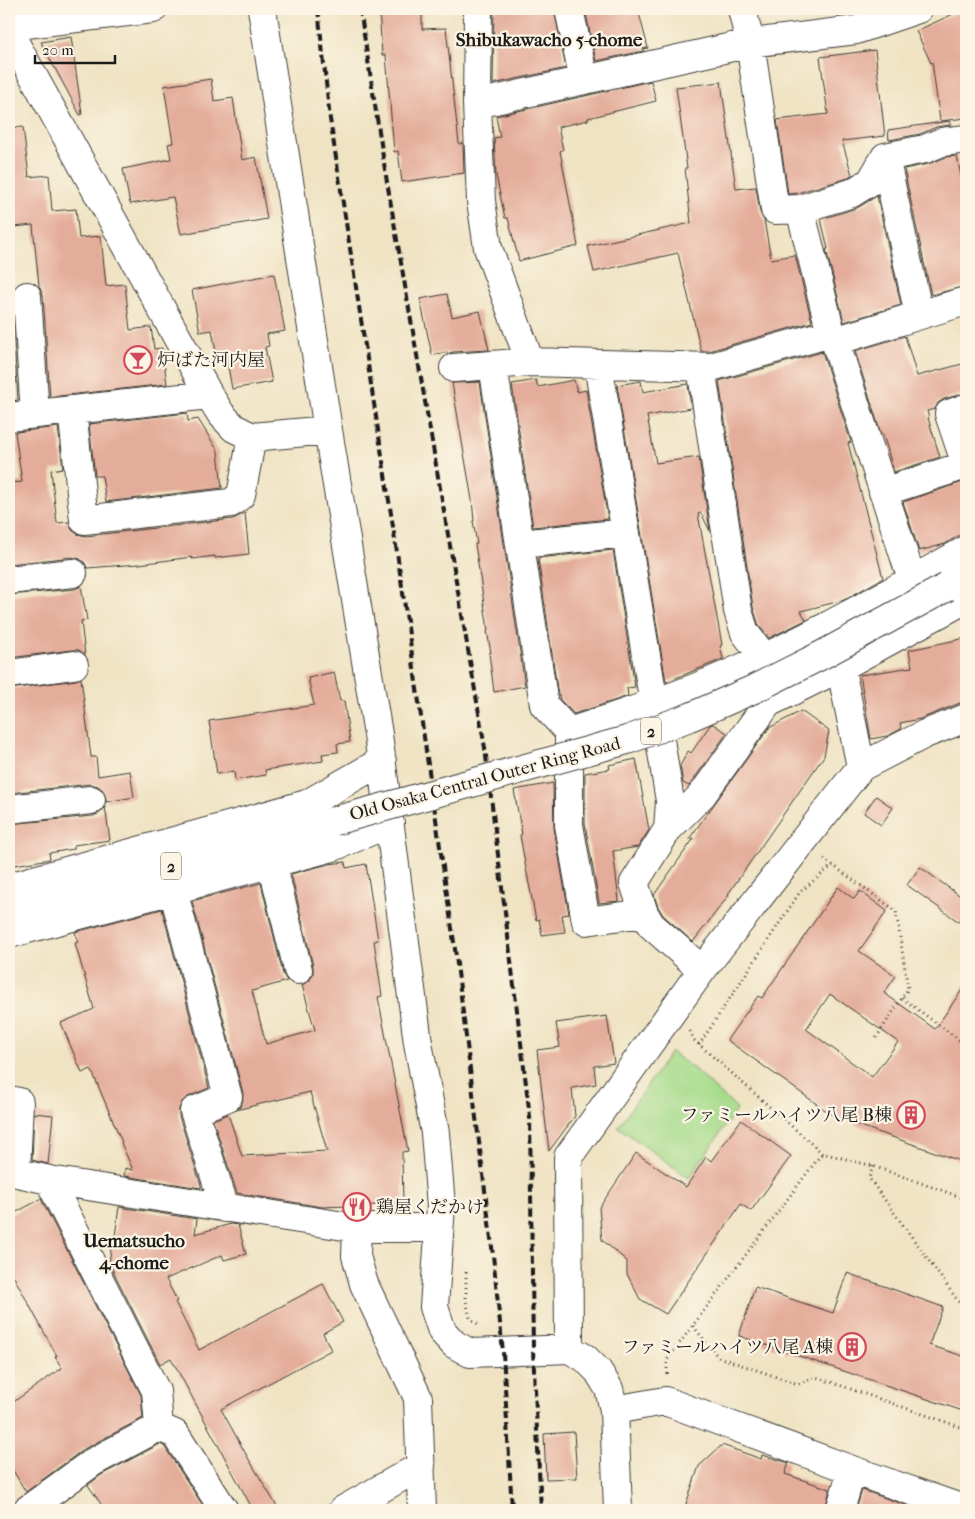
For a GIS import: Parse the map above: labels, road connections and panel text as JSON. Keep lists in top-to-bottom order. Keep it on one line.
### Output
{"streets":{"street":["2","Old Osaka Central Outer Ring Road"]},"districts":["Shibukawacho 5-chome","Uematsucho 4-chome"],"places":{"bar":["炉ばた河内屋"],"building":["ファミールハイツ八尾 B棟","ファミールハイツ八尾 A棟"],"restaurant":["鶏屋くだかけ"]},"scale_bar":"20 m"}
